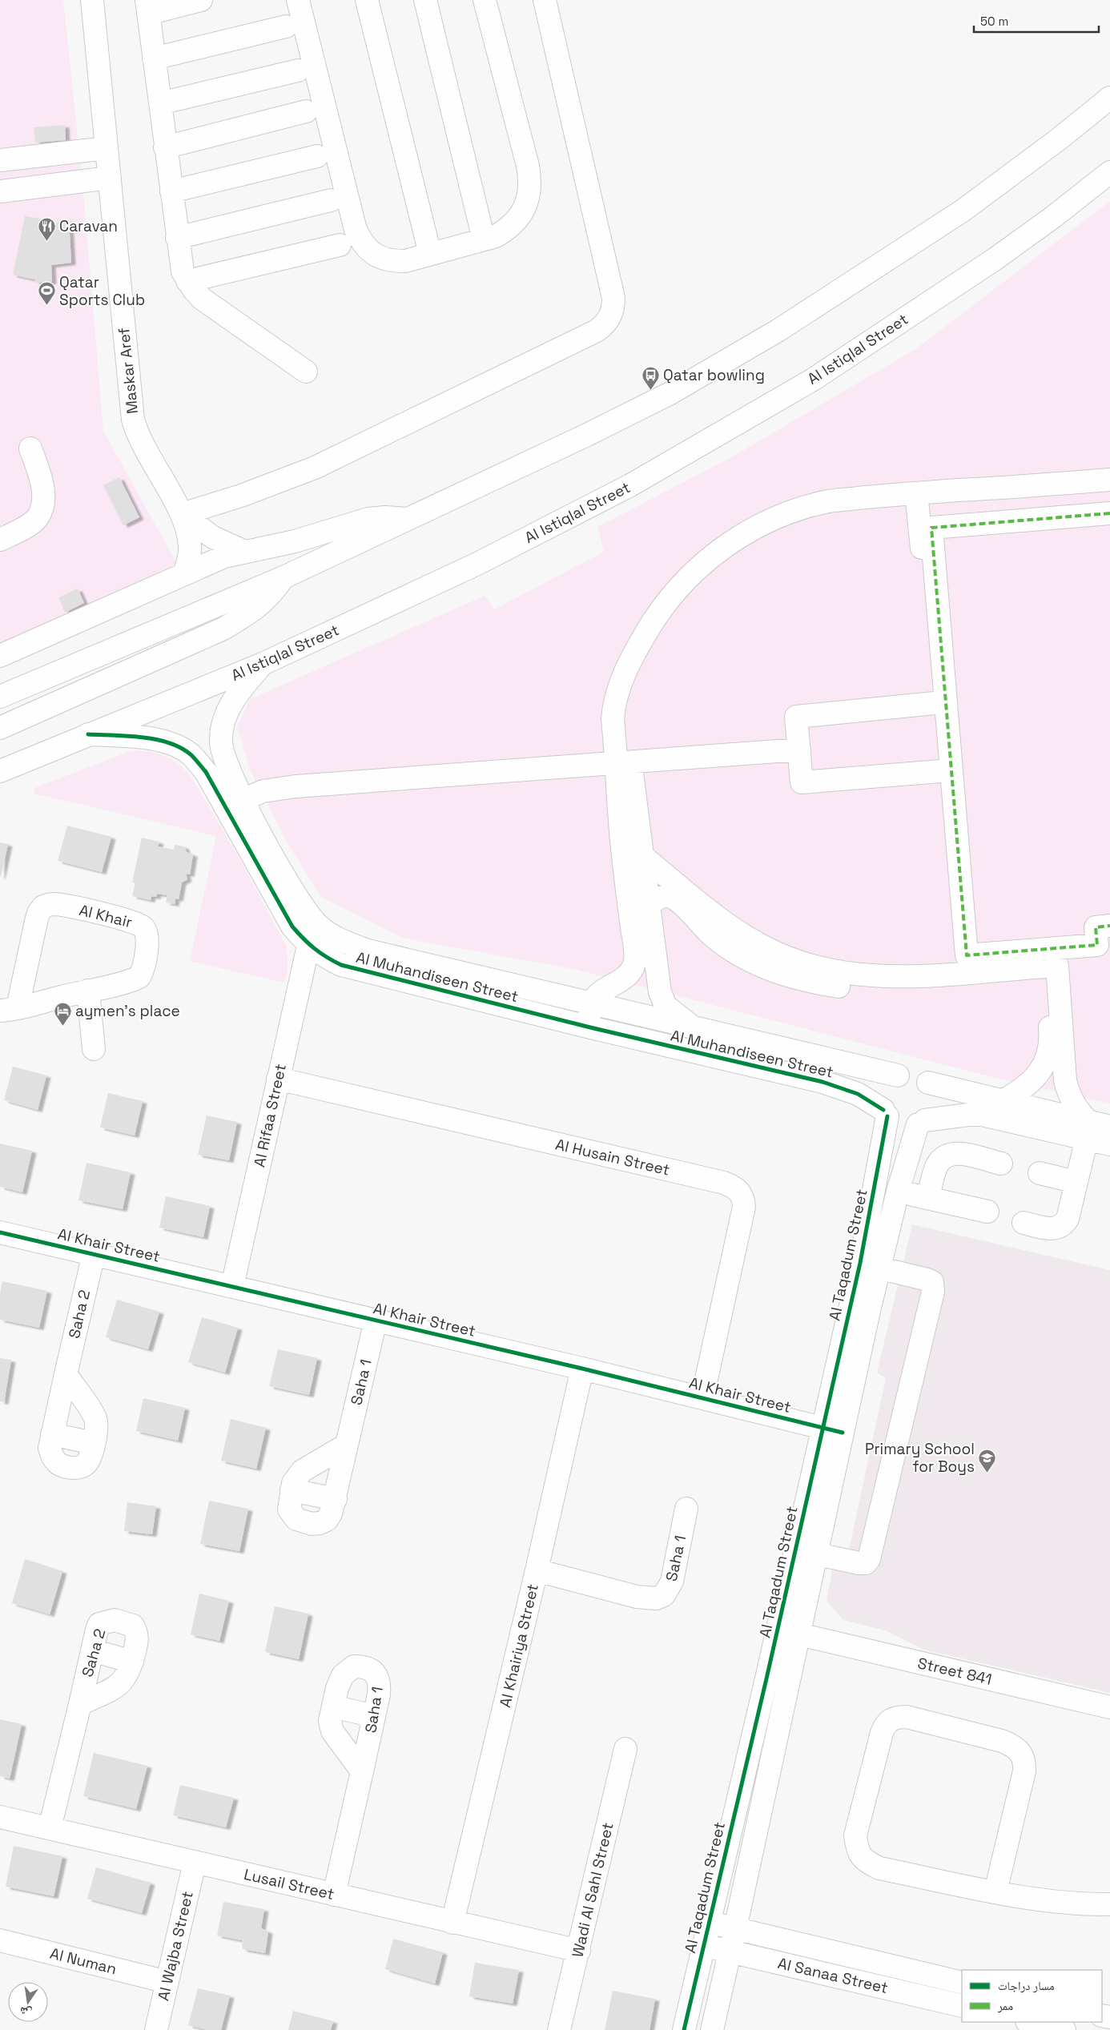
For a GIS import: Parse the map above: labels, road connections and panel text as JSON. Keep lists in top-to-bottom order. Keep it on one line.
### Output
{"streets":{"main road":["Al Istiqlal Street","Maskar Aref","Al Khair","Al Muhandiseen Street","Al Rifaa Street","Al Husain Street","Al Khair Street","Al Taqadum Street","Saha 2","Saha 1","Al Khairiya Street","Street 841","Lusail Street","Wadi Al Sahl Street","Al Wajba Street","Al Numan","Al Sanaa Street"]},"crossings":[["Al Istiqlal Street","Al Muhandiseen Street"],["Al Muhandiseen Street","Al Rifaa Street"],["Al Muhandiseen Street","Al Taqadum Street"],["Al Rifaa Street","Al Husain Street"],["Al Rifaa Street","Al Khair Street"],["Al Husain Street","Al Khair Street"],["Al Khair Street","Al Taqadum Street"],["Al Khair Street","Saha 2"],["Al Khair Street","Saha 1"],["Al Khair Street","Al Khairiya Street"],["Al Taqadum Street","Street 841"],["Al Taqadum Street","Al Sanaa Street"],["Saha 2","Lusail Street"],["Saha 1","Al Khairiya Street"],["Saha 1","Lusail Street"],["Al Khairiya Street","Lusail Street"],["Lusail Street","Wadi Al Sahl Street"],["Lusail Street","Al Wajba Street"],["Al Wajba Street","Al Numan"]],"places":{"restaurant":["Caravan"],"sports":["Qatar Sports Club"],"bus stop":["Qatar bowling"],"hotel":["aymen's place"],"school or university":["Primary School for Boys"]},"legend":["مسار دراجات","ممر"],"scale_bar":"50 m","north":"bottom"}
